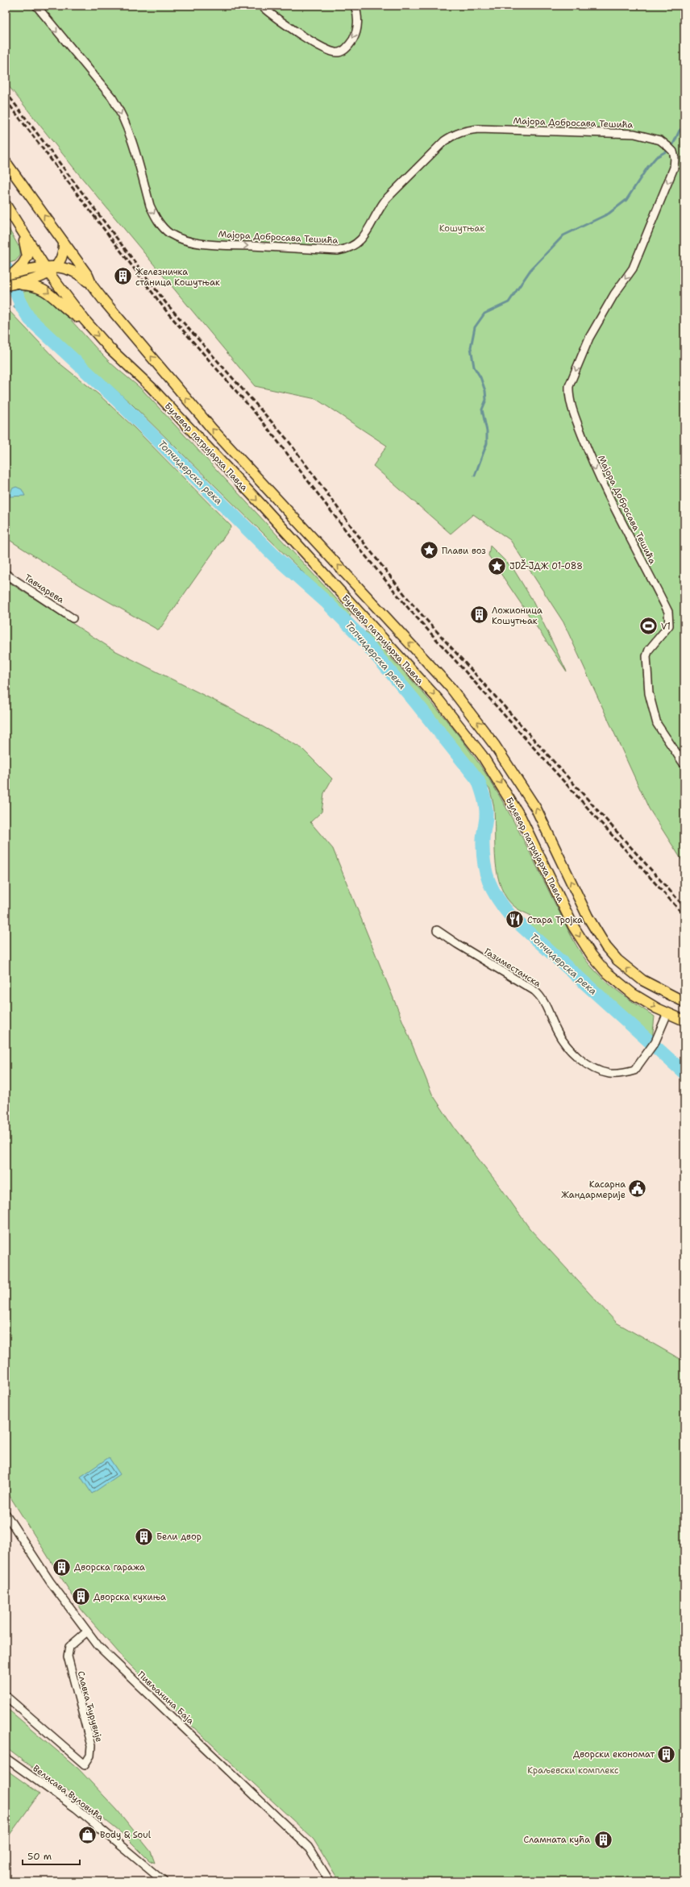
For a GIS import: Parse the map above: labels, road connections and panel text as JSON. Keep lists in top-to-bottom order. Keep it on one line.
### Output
{"streets":{"main road":["Булевар патријарха Павла"],"street":["Мајора Добросава Тешића","Тавчарева","Газиместанска","Пивљанина Баја","Славка Ћурувије","Велисава Вуловића"]},"crossings":[["Булевар патријарха Павла","Газиместанска"],["Пивљанина Баја","Славка Ћурувије"]],"water":["Топчидерска река"],"parks":["Кошутњак","Краљевски комплекс"],"places":{"building":["Железничка станица Кошутњак","Ложионица Кошутњак","Бели двор","Дворска гаража","Дворска кухиња","Дворски економат","Сламната кућа"],"place":["Плави воз","JDŽ-JДЖ 01-088"],"sports":["V1"],"restaurant":["Стара Тројка"],"public building":["Касарна Жандармерије"],"shop":["Body & Soul"]},"scale_bar":"50 m"}
